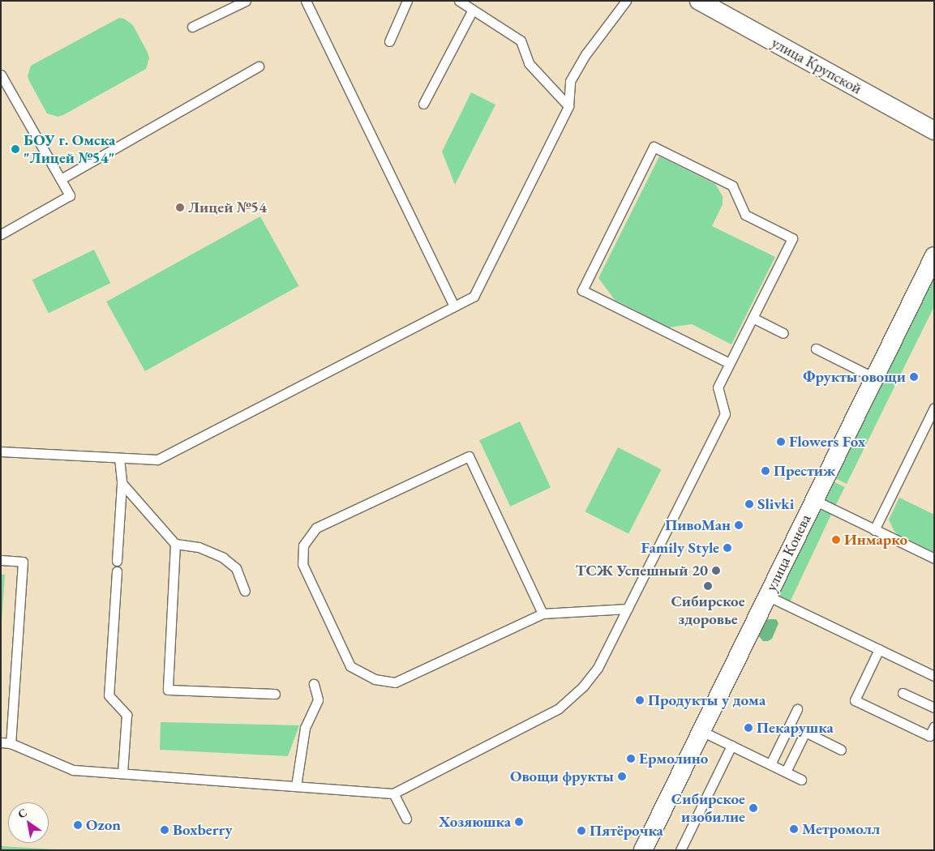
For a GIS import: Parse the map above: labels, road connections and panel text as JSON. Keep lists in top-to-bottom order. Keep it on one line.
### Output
{"streets":{"street":["улица Крупской","улица Конева"]},"places":["БОУ г. Омска \"Лицей №54\"","Лицей №54","Фрукты овощи","Flowers Fox","Престиж","Slivki","ПивоМан","Инмарко","Family Style","ТСЖ Успешный 20","Сибирское здоровье","Продукты у дома","Пекарушка","Ермолино","Овощи фрукты","Сибирское изобилие","Хозяюшка","Ozon","Метромолл","Boxberry","Пятёрочка"],"north":"top left"}
